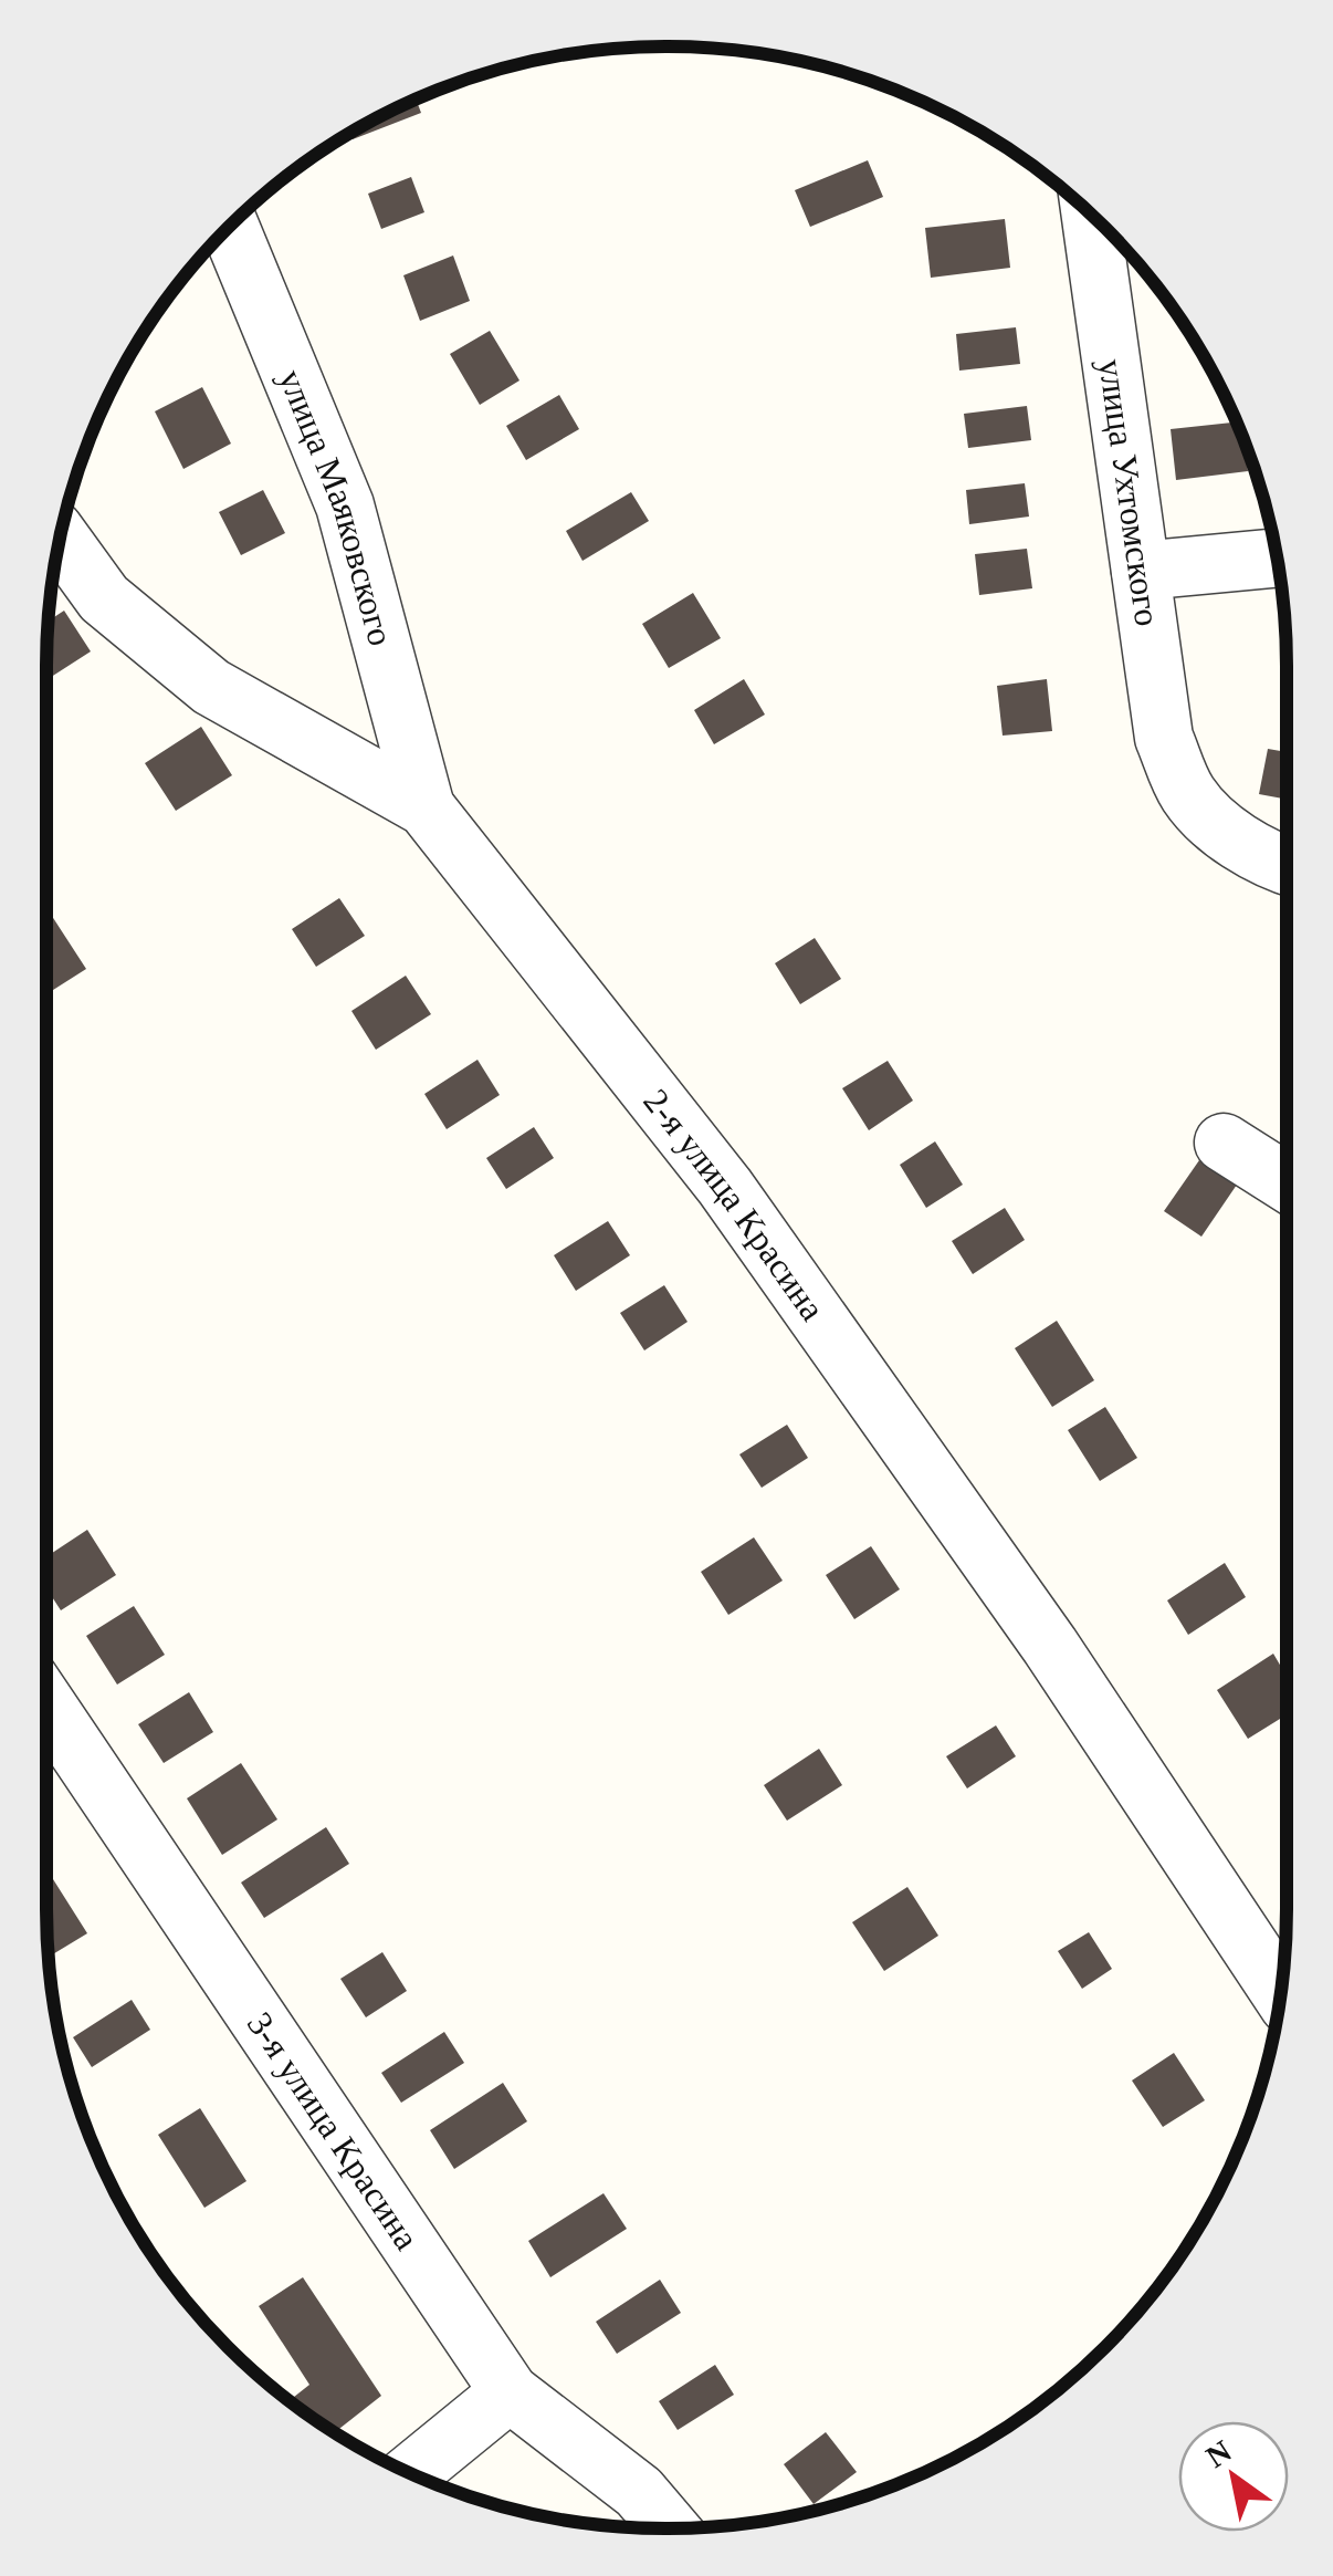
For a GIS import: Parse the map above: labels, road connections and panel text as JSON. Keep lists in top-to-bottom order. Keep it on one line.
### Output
{"streets":{"street":["улица Ухтомского","улица Маяковского","2-я улица Красина","3-я улица Красина"]},"crossings":[["улица Маяковского","2-я улица Красина"]],"north":"top left"}
